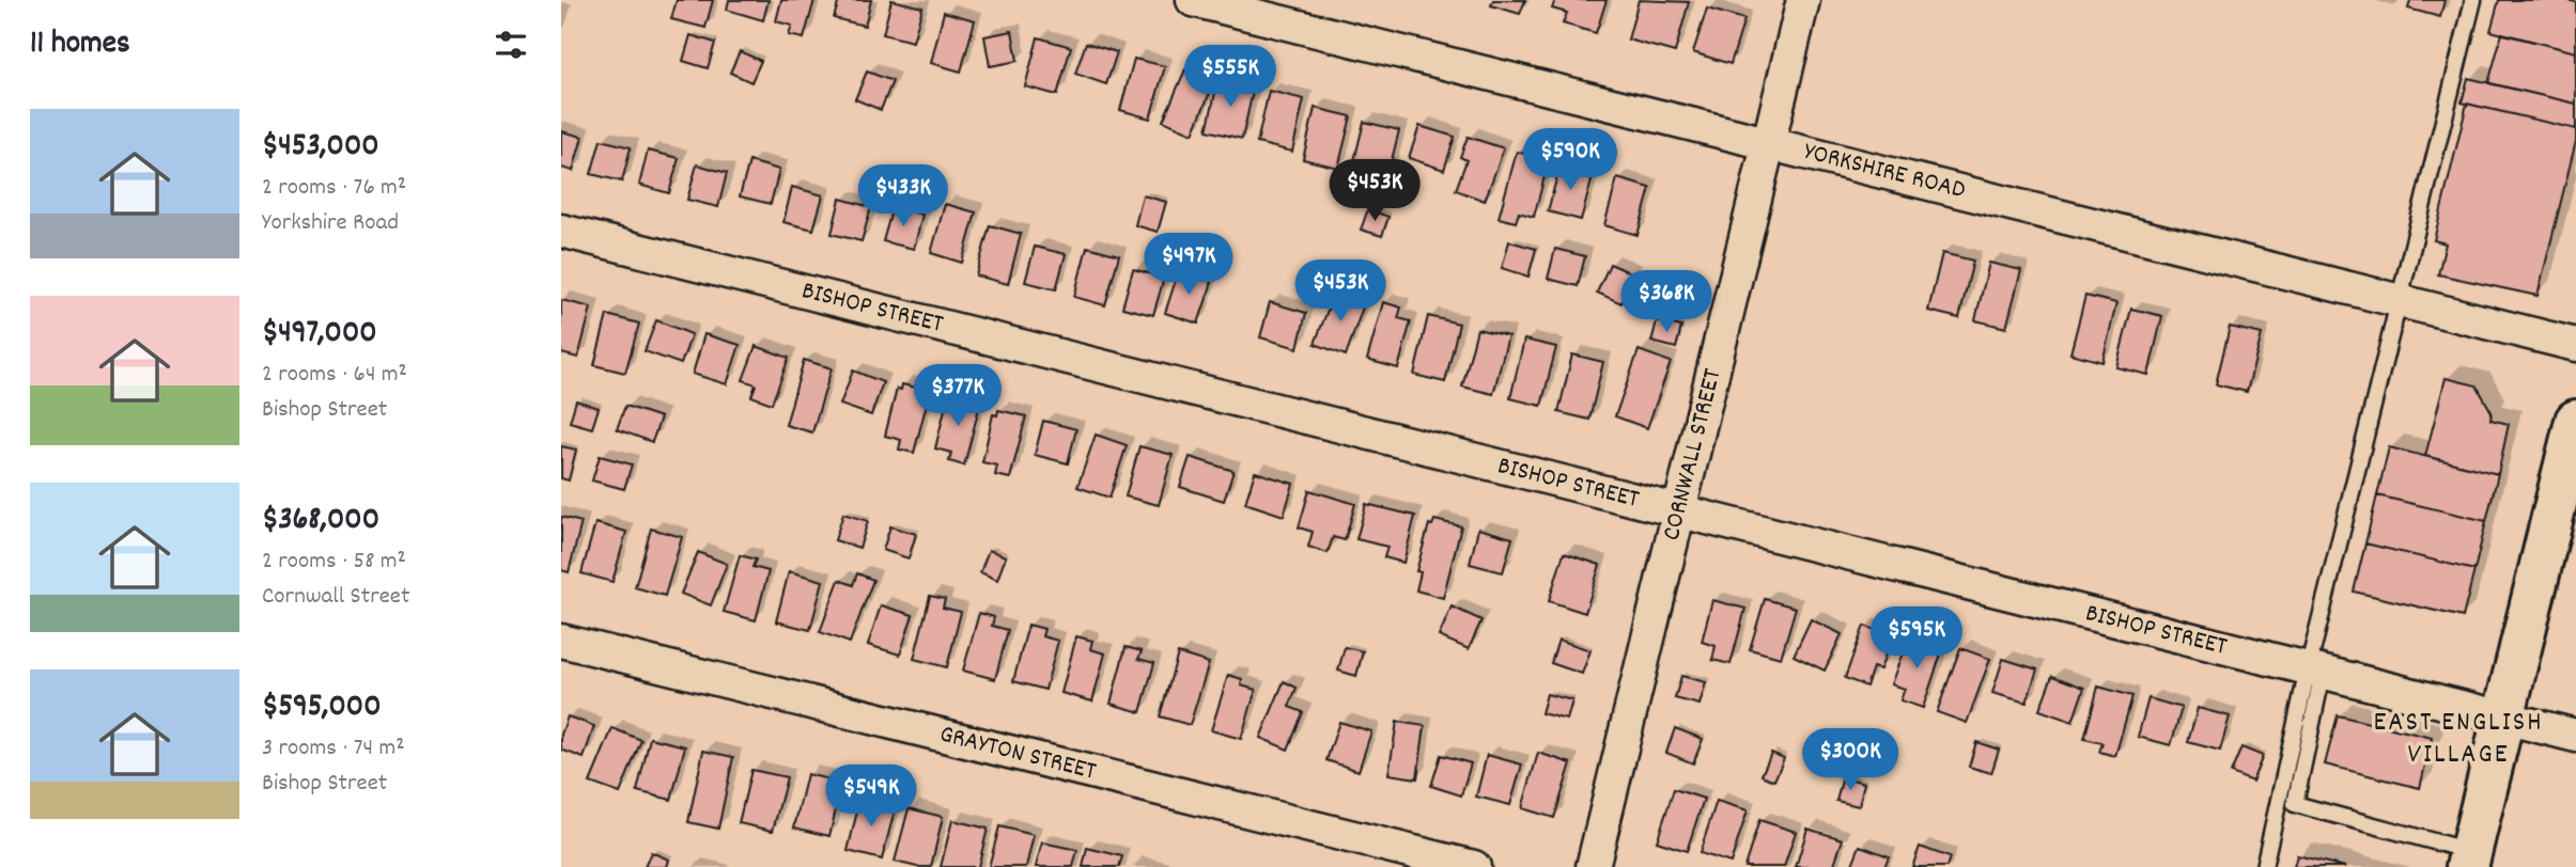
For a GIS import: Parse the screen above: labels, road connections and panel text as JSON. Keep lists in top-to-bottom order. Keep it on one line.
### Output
{"streets":{"street":["YORKSHIRE ROAD","BISHOP STREET","CORNWALL STREET","GRAYTON STREET"]},"crossings":[["YORKSHIRE ROAD","CORNWALL STREET"],["BISHOP STREET","CORNWALL STREET"]],"districts":["EAST ENGLISH VILLAGE"],"page":{"heading":"11 homes","price":["$555K","$590K","$453K","$433K","$497K","$453K","$368K","$377K","$595K","$300K","$549K"],"list":[{"name":"$453,000","note":"2 rooms · 76 m² · Yorkshire Road"},{"name":"$497,000","note":"2 rooms · 64 m² · Bishop Street"},{"name":"$368,000","note":"2 rooms · 58 m² · Cornwall Street"},{"name":"$595,000","note":"3 rooms · 74 m² · Bishop Street"}]}}
